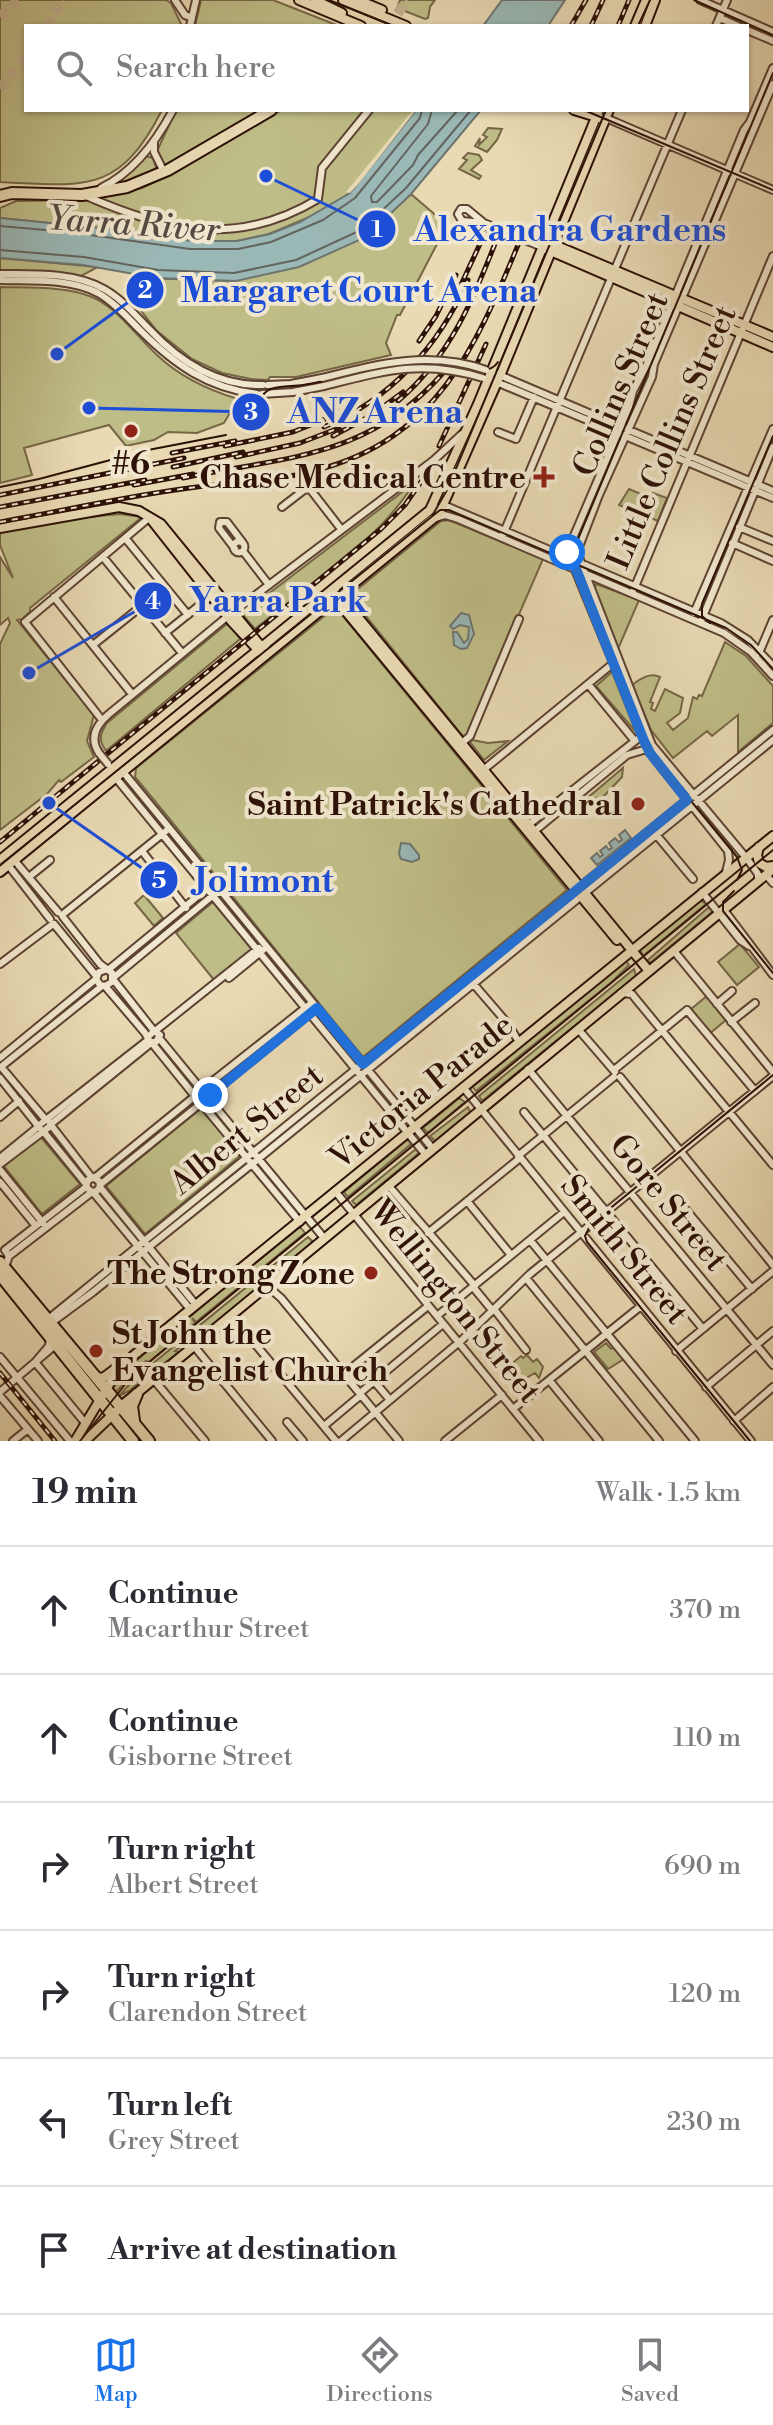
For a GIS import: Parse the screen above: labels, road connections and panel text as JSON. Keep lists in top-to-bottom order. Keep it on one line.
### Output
{"streets":{"main road":["Victoria Parade"],"street":["Collins Street","Little Collins Street","Albert Street","Gore Street","Smith Street","Wellington Street"]},"crossings":[["Victoria Parade","Gore Street"],["Victoria Parade","Smith Street"],["Victoria Parade","Wellington Street"]],"water":["Yarra River"],"places":{"other":["Alexandra Gardens","Margaret Court Arena","ANZ Arena","#6","Yarra Park","Jolimont","Saint Patrick's Cathedral","The Strong Zone","St John the Evangelist Church"],"health":["Chase Medical Centre"]},"page":{"search":"Search here","heading":["19 min","Walk · 1.5 km"],"list":[["Continue","Macarthur Street","370 m"],["Continue","Gisborne Street","110 m"],["Turn right","Albert Street","690 m"],["Turn right","Clarendon Street","120 m"],["Turn left","Grey Street","230 m"],"Arrive at destination"],"nav":["Map","Directions","Saved"]}}
